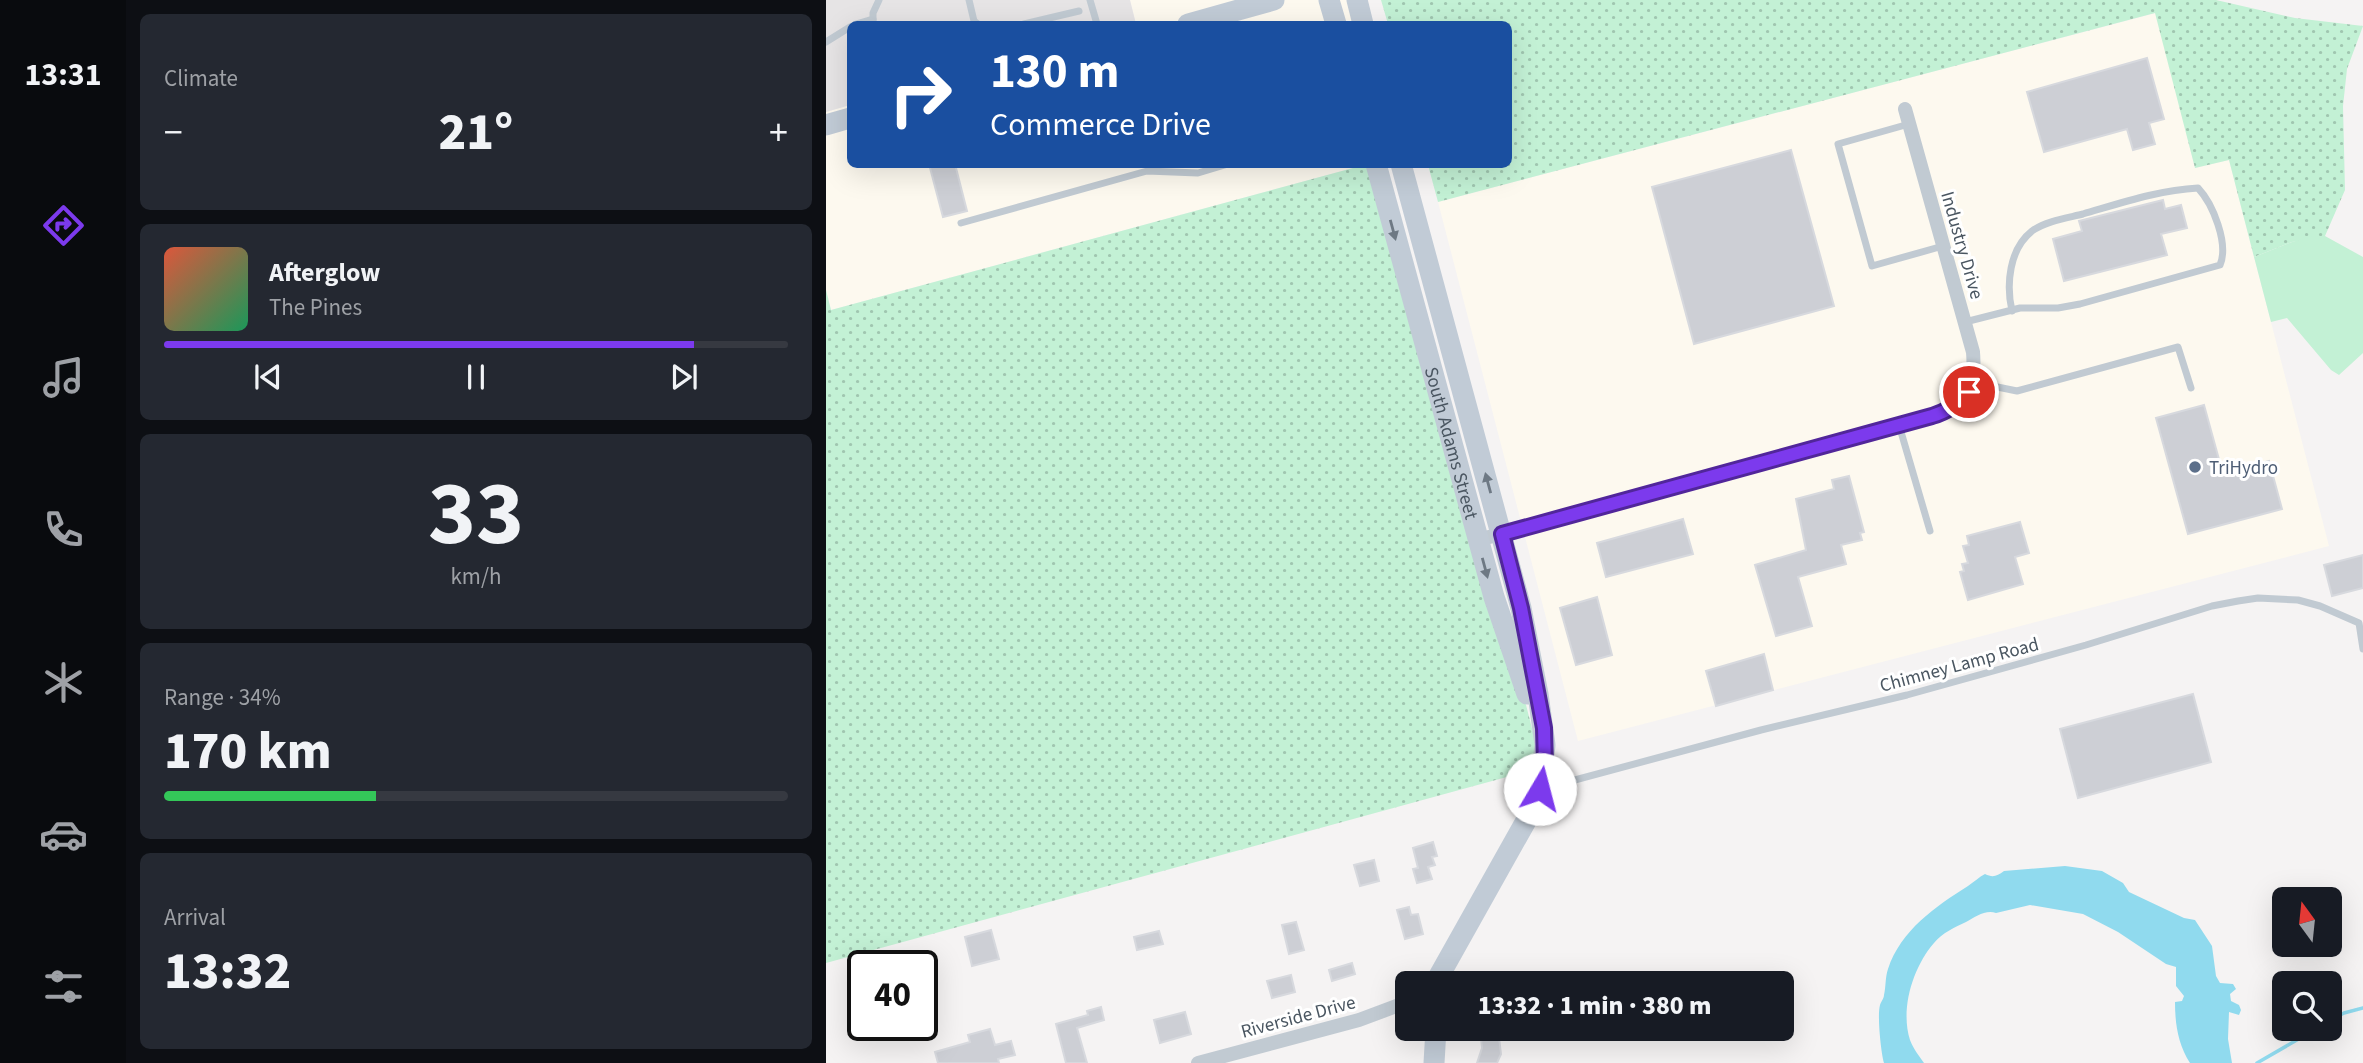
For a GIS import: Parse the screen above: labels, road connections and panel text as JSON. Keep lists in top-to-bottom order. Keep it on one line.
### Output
{"streets":{"street":["Industry Drive","South Adams Street","Riverside Drive"],"lane":["Chimney Lamp Road"]},"crossings":[["South Adams Street","Chimney Lamp Road"]],"places":["TriHydro"],"north":"top","page":{"tabs":"13:31","tile":["Climate",["33","km/h"],["Range · 34%","170 km"],["Arrival","13:32"]],"turn":["130 m","Commerce Drive"],"heat":["−","21°","+"],"song":["Afterglow","The Pines"],"limit":"40","trip":"13:32 · 1 min · 380 m"}}
